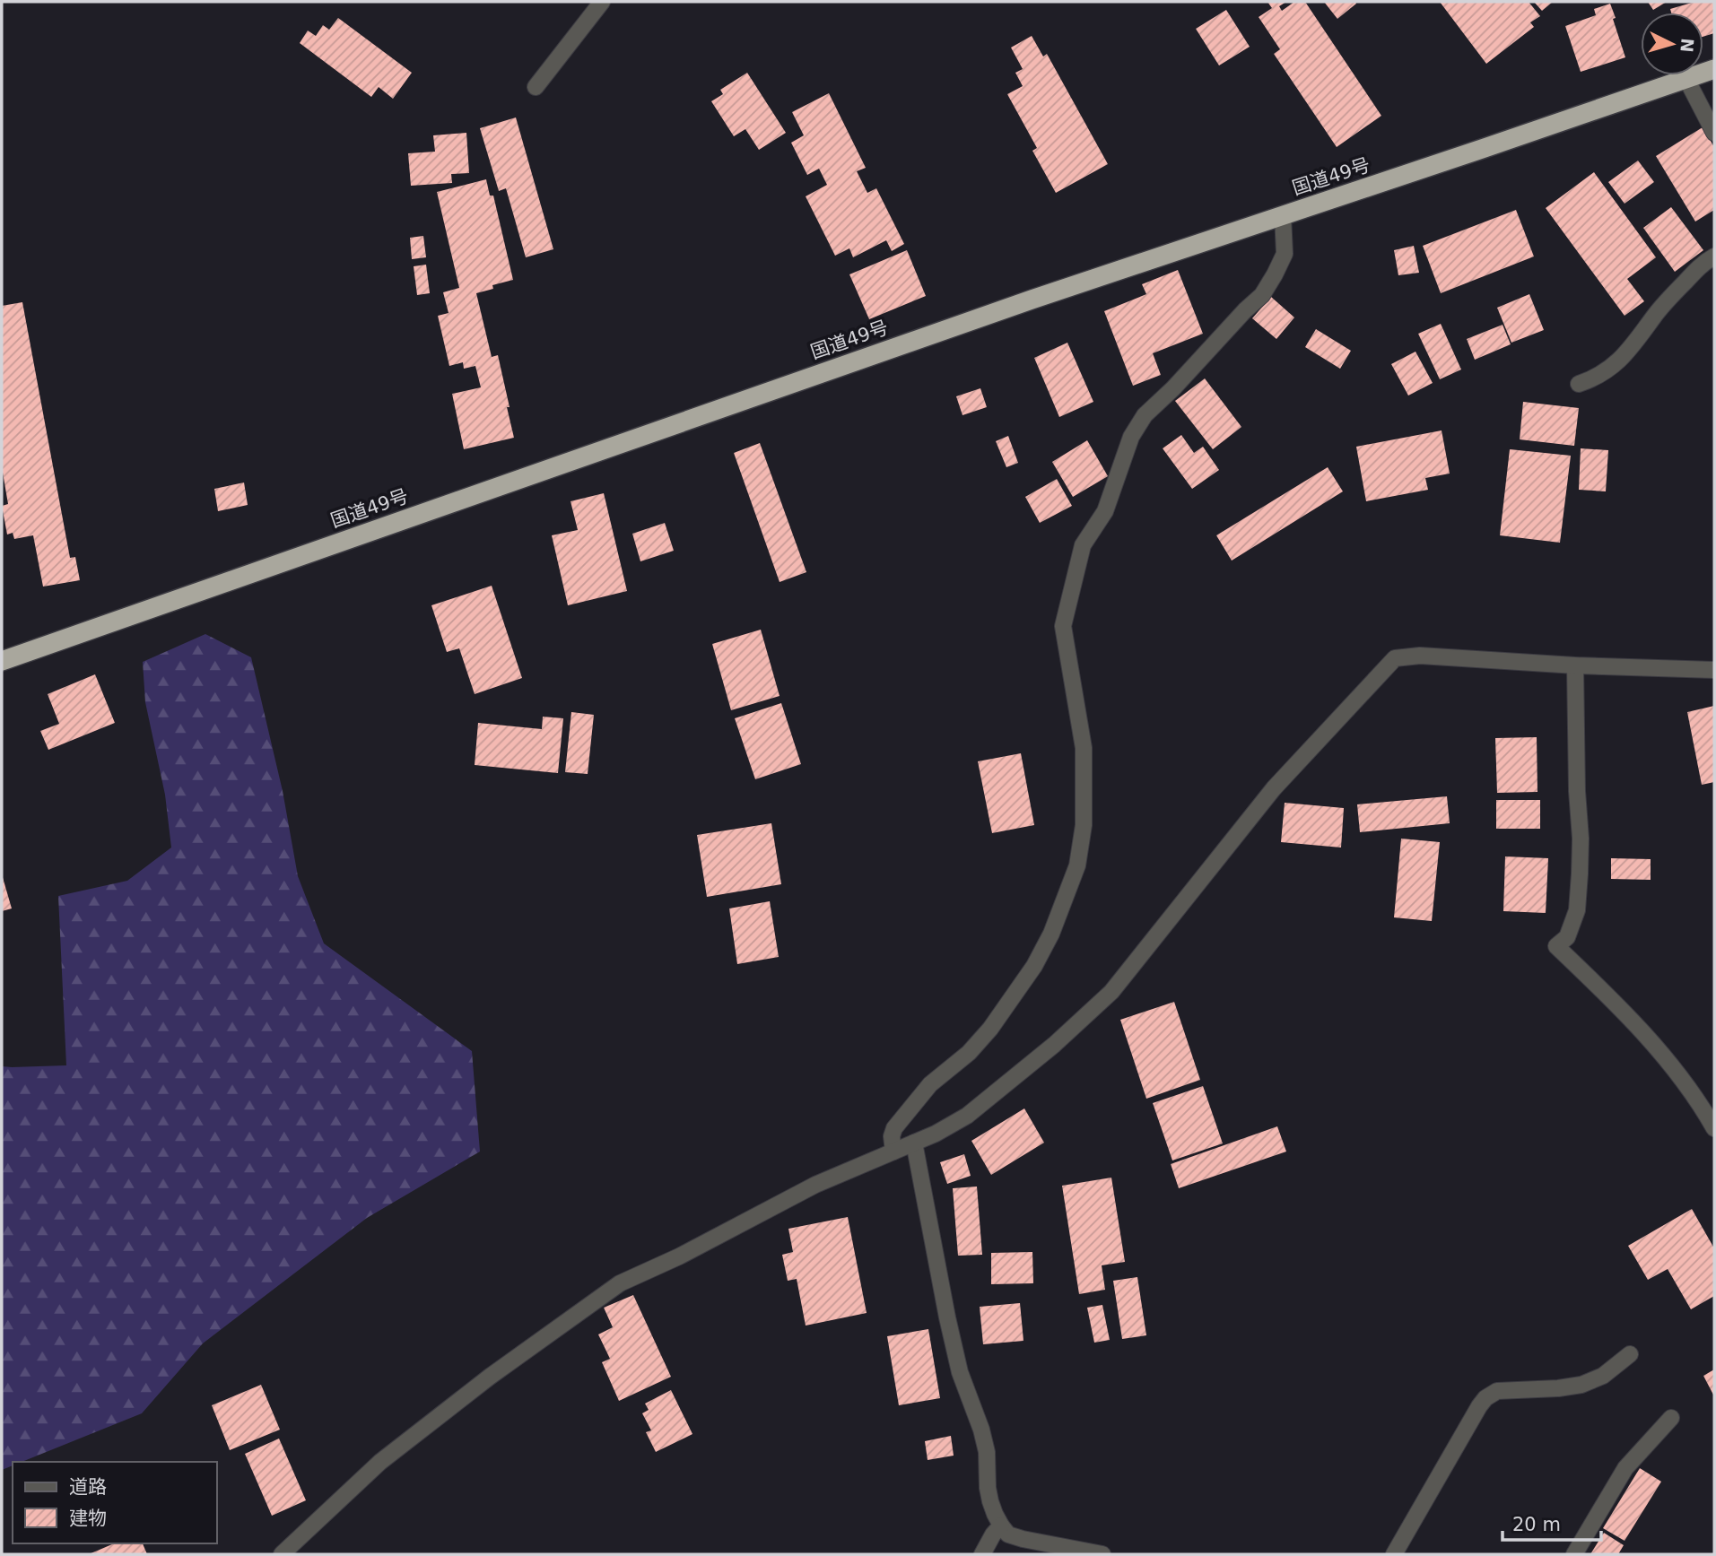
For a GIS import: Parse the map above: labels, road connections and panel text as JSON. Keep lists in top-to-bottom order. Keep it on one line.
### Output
{"streets":{"highway":["国道49号"]},"legend":["道路","建物"],"scale_bar":"20 m","north":"right"}
